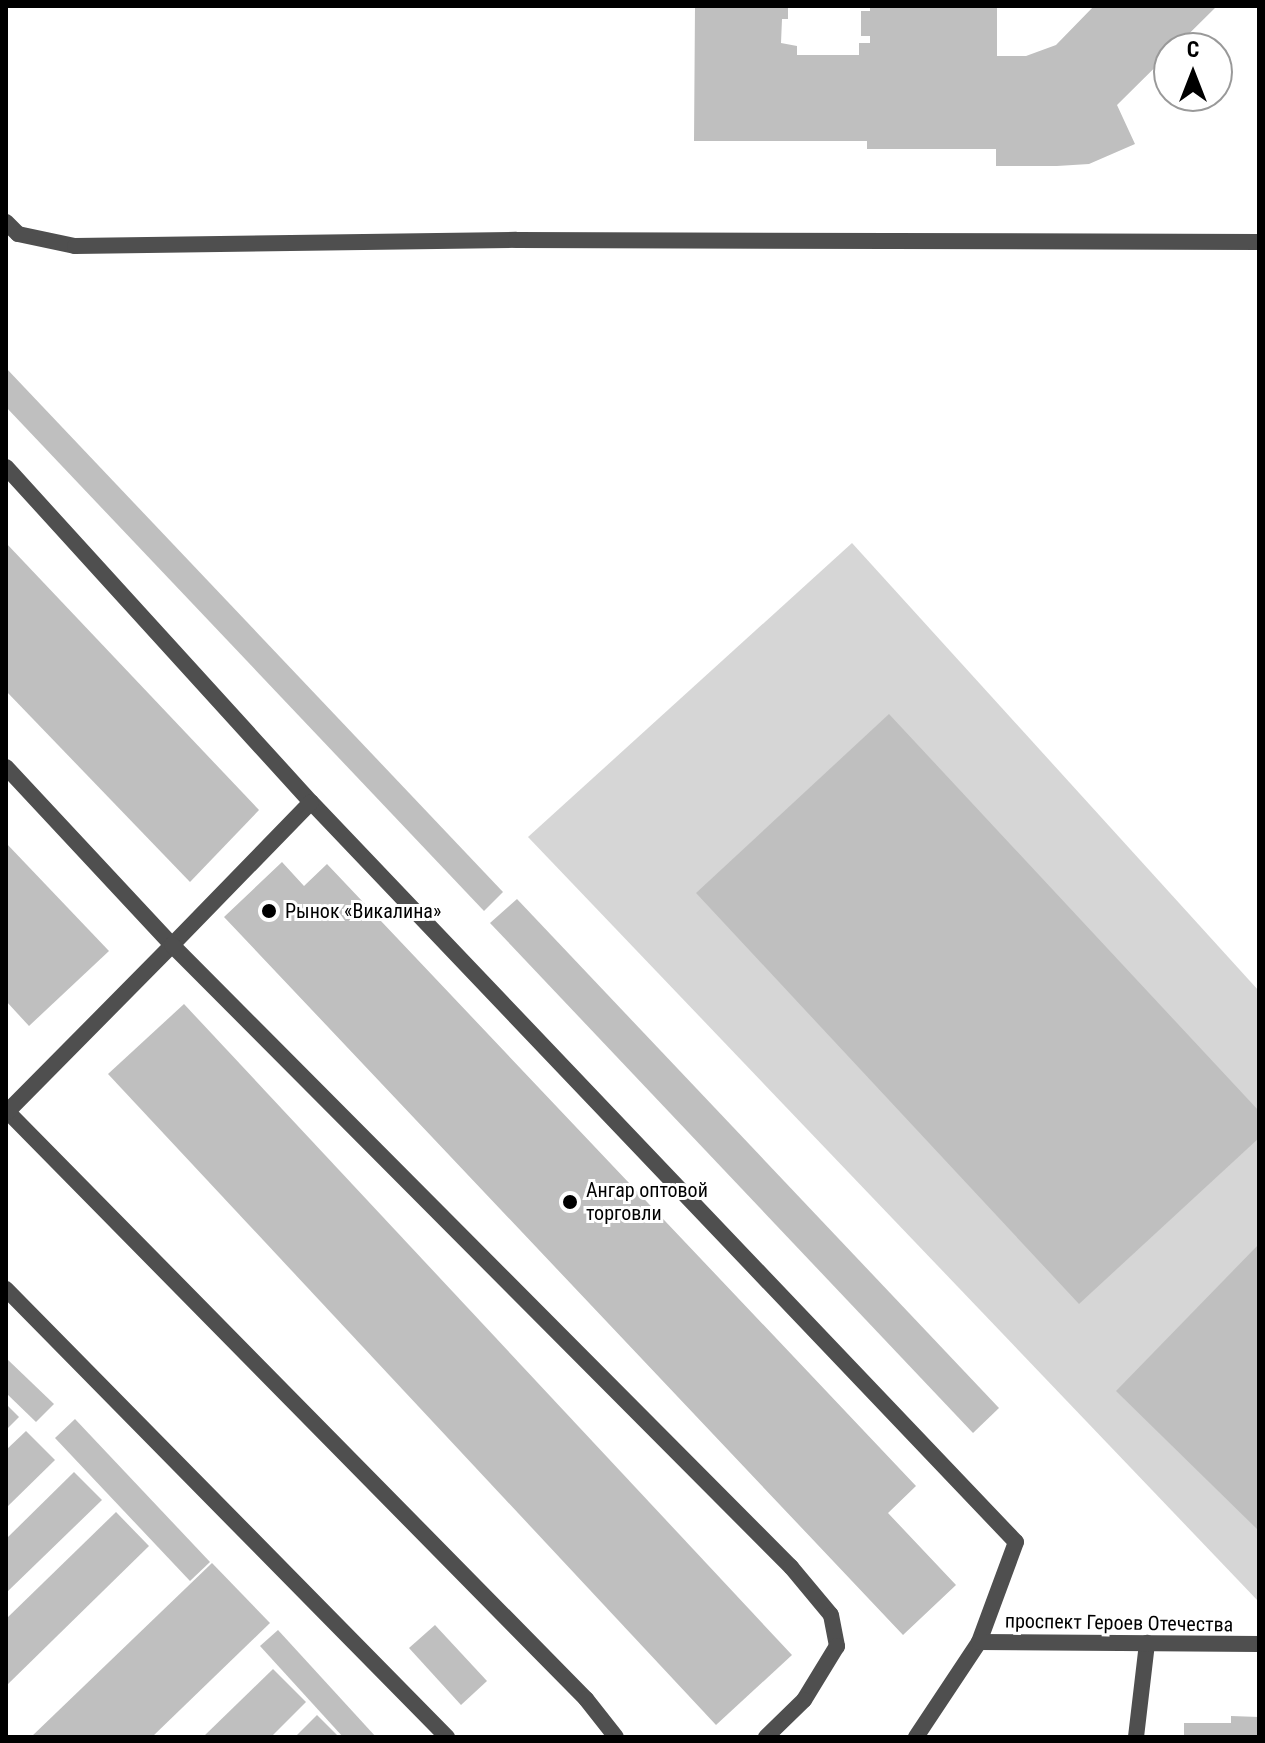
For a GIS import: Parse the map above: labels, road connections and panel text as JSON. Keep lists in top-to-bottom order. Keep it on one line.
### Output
{"streets":{"street":["проспект Героев Отечества"]},"places":["Рынок «Викалина»","Ангар оптовой торговли"],"north":"top"}
